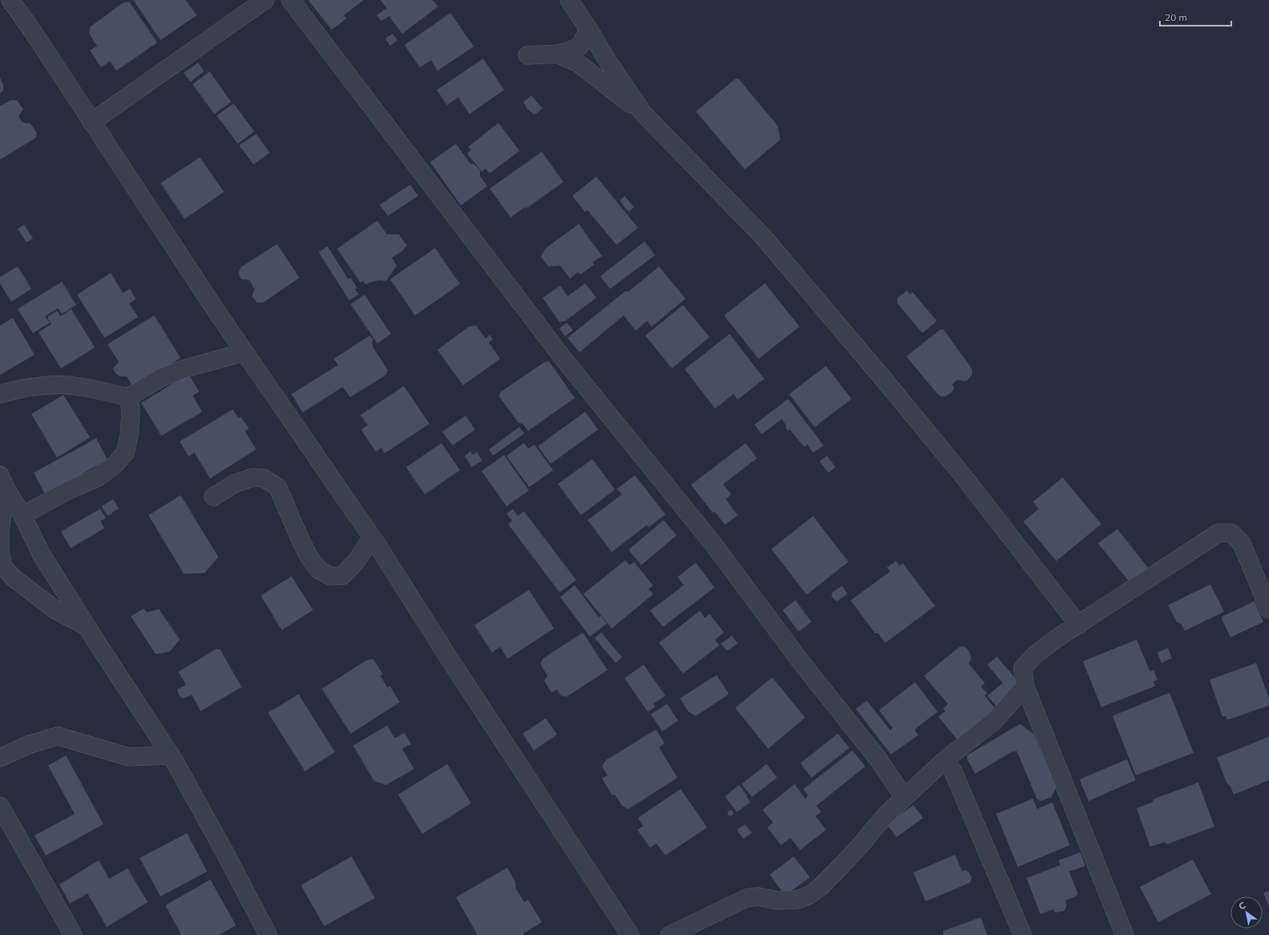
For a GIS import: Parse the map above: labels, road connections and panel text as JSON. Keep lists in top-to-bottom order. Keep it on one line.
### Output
{"scale_bar":"20 m","north":"top left"}
